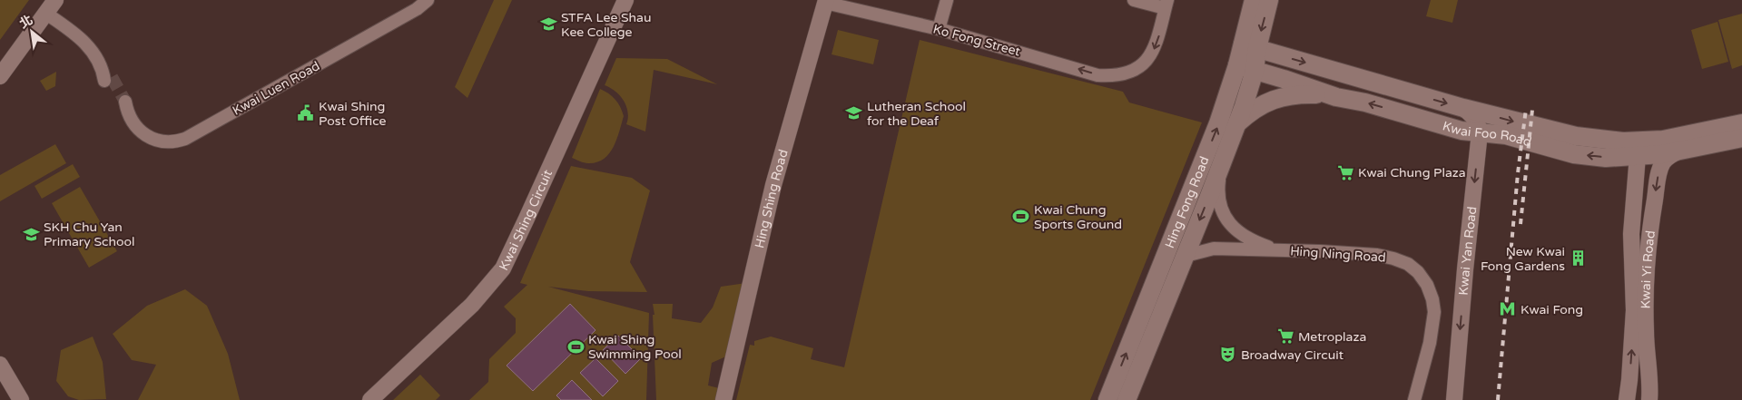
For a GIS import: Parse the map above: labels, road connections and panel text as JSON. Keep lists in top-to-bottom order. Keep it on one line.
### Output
{"streets":{"main road":["Kwai Foo Road","Hing Fong Road"],"street":["Ko Fong Street","Kwai Luen Road","Hing Shing Road","Kwai Shing Circuit","Kwai Yan Road","Hing Ning Road","Kwai Yi Road"]},"crossings":[["Ko Fong Street","Hing Shing Road"],["Kwai Foo Road","Hing Fong Road"],["Kwai Foo Road","Kwai Yan Road"],["Kwai Foo Road","Kwai Yi Road"],["Hing Fong Road","Hing Ning Road"]],"one_way":["Ko Fong Street","Kwai Yan Road"],"places":{"school or university":["STFA Lee Shau Kee College","Lutheran School for the Deaf","SKH Chu Yan Primary School"],"public building":["Kwai Shing Post Office"],"supermarket":["Kwai Chung Plaza","Metroplaza"],"sports":["Kwai Chung Sports Ground","Kwai Shing Swimming Pool"],"building":["New Kwai Fong Gardens"],"metro station":["Kwai Fong"],"theatre":["Broadway Circuit"]},"north":"top left"}
